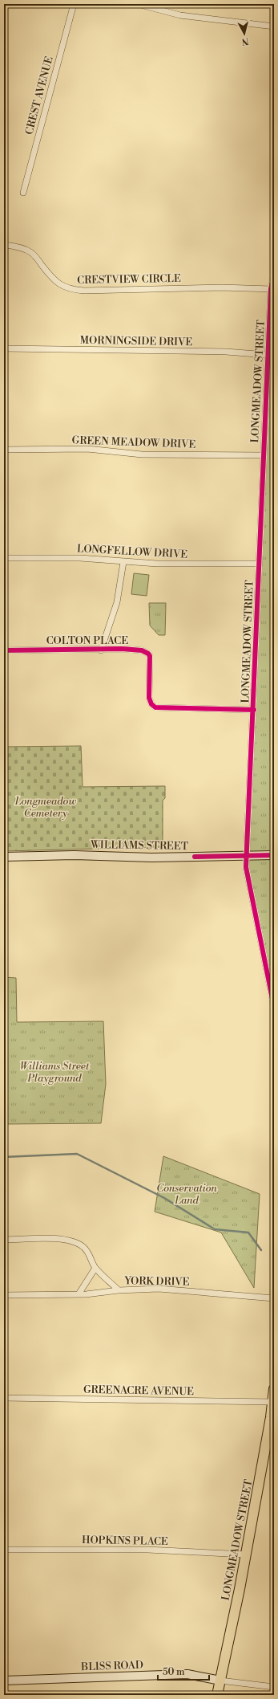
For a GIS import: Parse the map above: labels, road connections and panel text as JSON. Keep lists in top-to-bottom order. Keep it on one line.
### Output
{"streets":{"main road":["LONGMEADOW STREET","WILLIAMS STREET","BLISS ROAD"],"street":["CREST AVENUE","CRESTVIEW CIRCLE","MORNINGSIDE DRIVE","GREEN MEADOW DRIVE","LONGFELLOW DRIVE","COLTON PLACE","YORK DRIVE","GREENACRE AVENUE","HOPKINS PLACE"]},"crossings":[["CRESTVIEW CIRCLE","LONGMEADOW STREET"],["MORNINGSIDE DRIVE","LONGMEADOW STREET"],["LONGMEADOW STREET","GREEN MEADOW DRIVE"],["LONGMEADOW STREET","LONGFELLOW DRIVE"],["LONGMEADOW STREET","COLTON PLACE"],["LONGMEADOW STREET","WILLIAMS STREET"],["LONGMEADOW STREET","GREENACRE AVENUE"],["LONGMEADOW STREET","HOPKINS PLACE"],["LONGMEADOW STREET","BLISS ROAD"],["LONGFELLOW DRIVE","COLTON PLACE"]],"parks":["Longmeadow Cemetery","Williams Street Playground","Conservation Land"],"scale_bar":"50 m","north":"bottom"}
